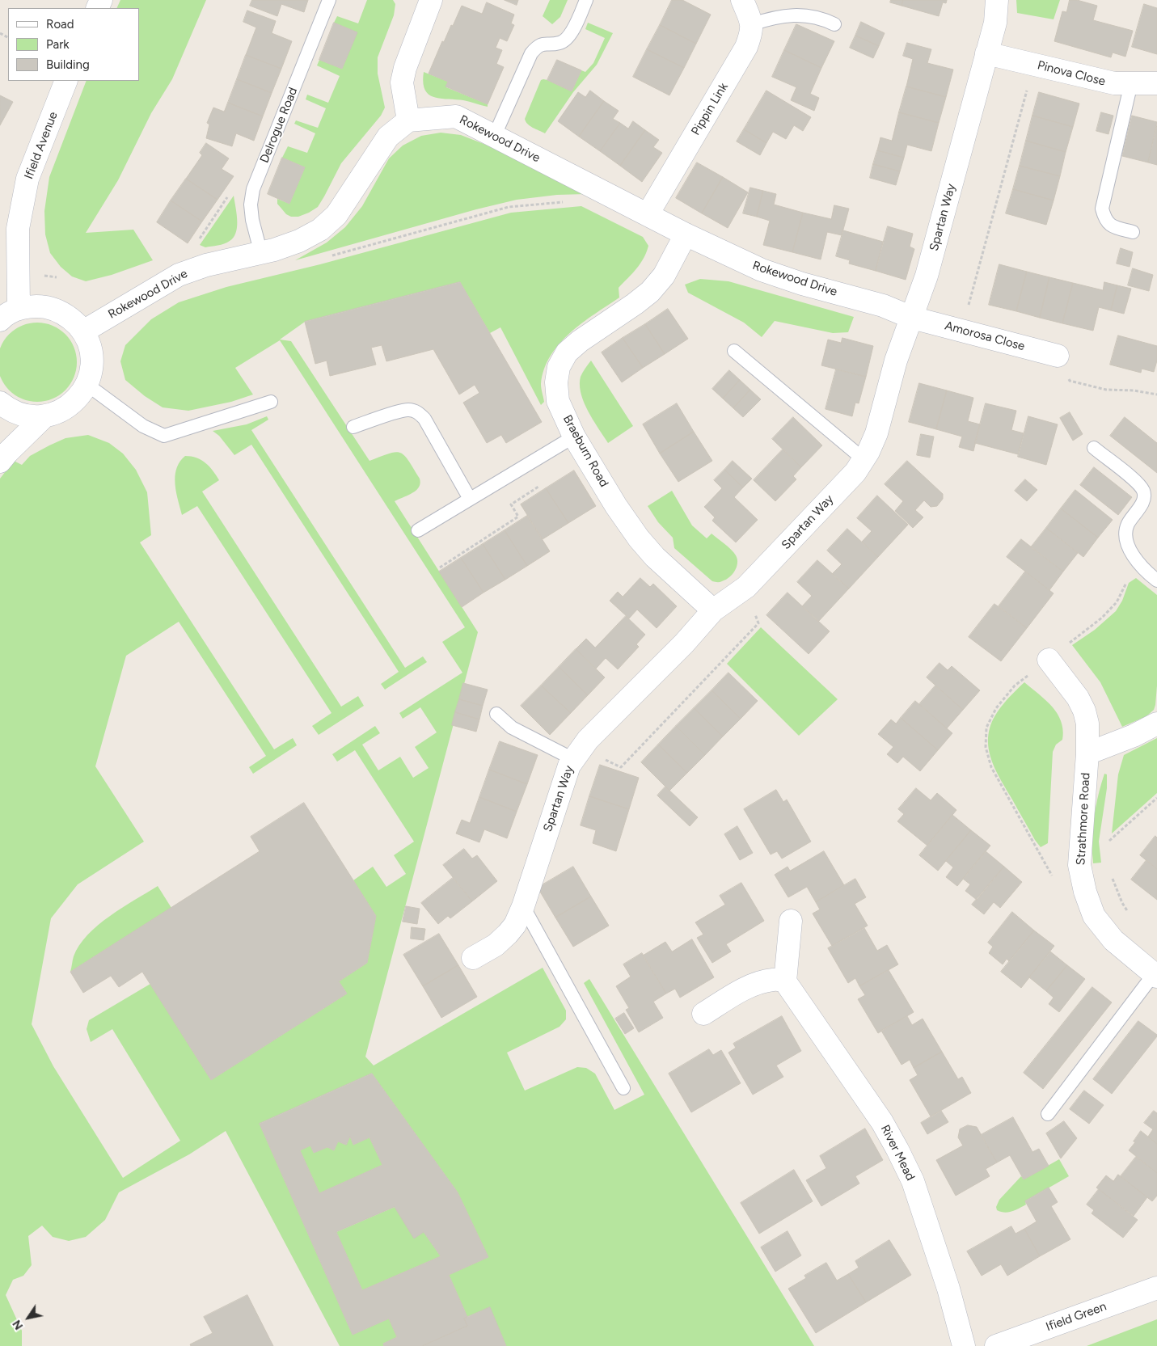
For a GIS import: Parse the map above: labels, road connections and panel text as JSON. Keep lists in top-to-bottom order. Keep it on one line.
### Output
{"streets":{"street":["Pinova Close","Pippin Link","Rokewood Drive","Ifield Avenue","Spartan Way","Amorosa Close","Braeburn Road","Strathmore Road","River Mead","Ifield Green"],"lane":["Delrogue Road"]},"crossings":[["Pinova Close","Spartan Way"],["Pippin Link","Rokewood Drive"],["Delrogue Road","Rokewood Drive"],["Rokewood Drive","Spartan Way"],["Rokewood Drive","Amorosa Close"],["Rokewood Drive","Braeburn Road"],["Spartan Way","Amorosa Close"],["Spartan Way","Braeburn Road"]],"legend":["Road","Park","Building"],"north":"bottom left"}
